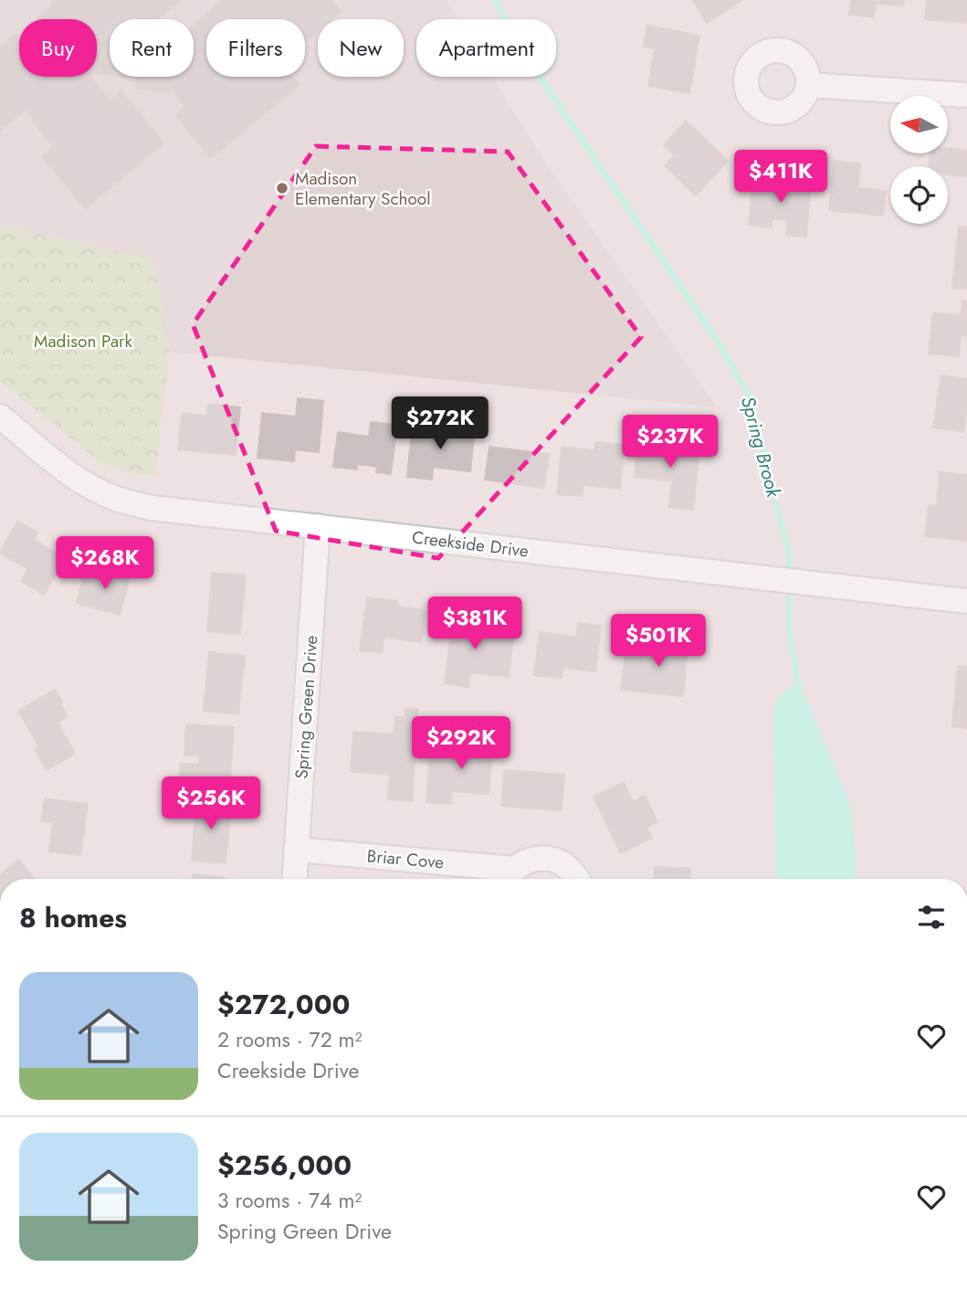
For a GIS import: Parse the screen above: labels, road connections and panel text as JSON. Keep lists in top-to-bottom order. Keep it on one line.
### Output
{"streets":{"street":["Creekside Drive","Spring Green Drive","Briar Cove"]},"crossings":[["Creekside Drive","Spring Green Drive"],["Spring Green Drive","Briar Cove"]],"water":["Spring Brook"],"parks":["Madison Park"],"places":["Madison Elementary School"],"north":"left","page":{"chip":["Buy","Rent","Filters","New","Apartment"],"price":["$411K","$272K","$237K","$268K","$381K","$501K","$292K","$256K"],"heading":"8 homes","list":[{"name":"$272,000","note":"2 rooms · 72 m² · Creekside Drive"},{"name":"$256,000","note":"3 rooms · 74 m² · Spring Green Drive"}]}}
